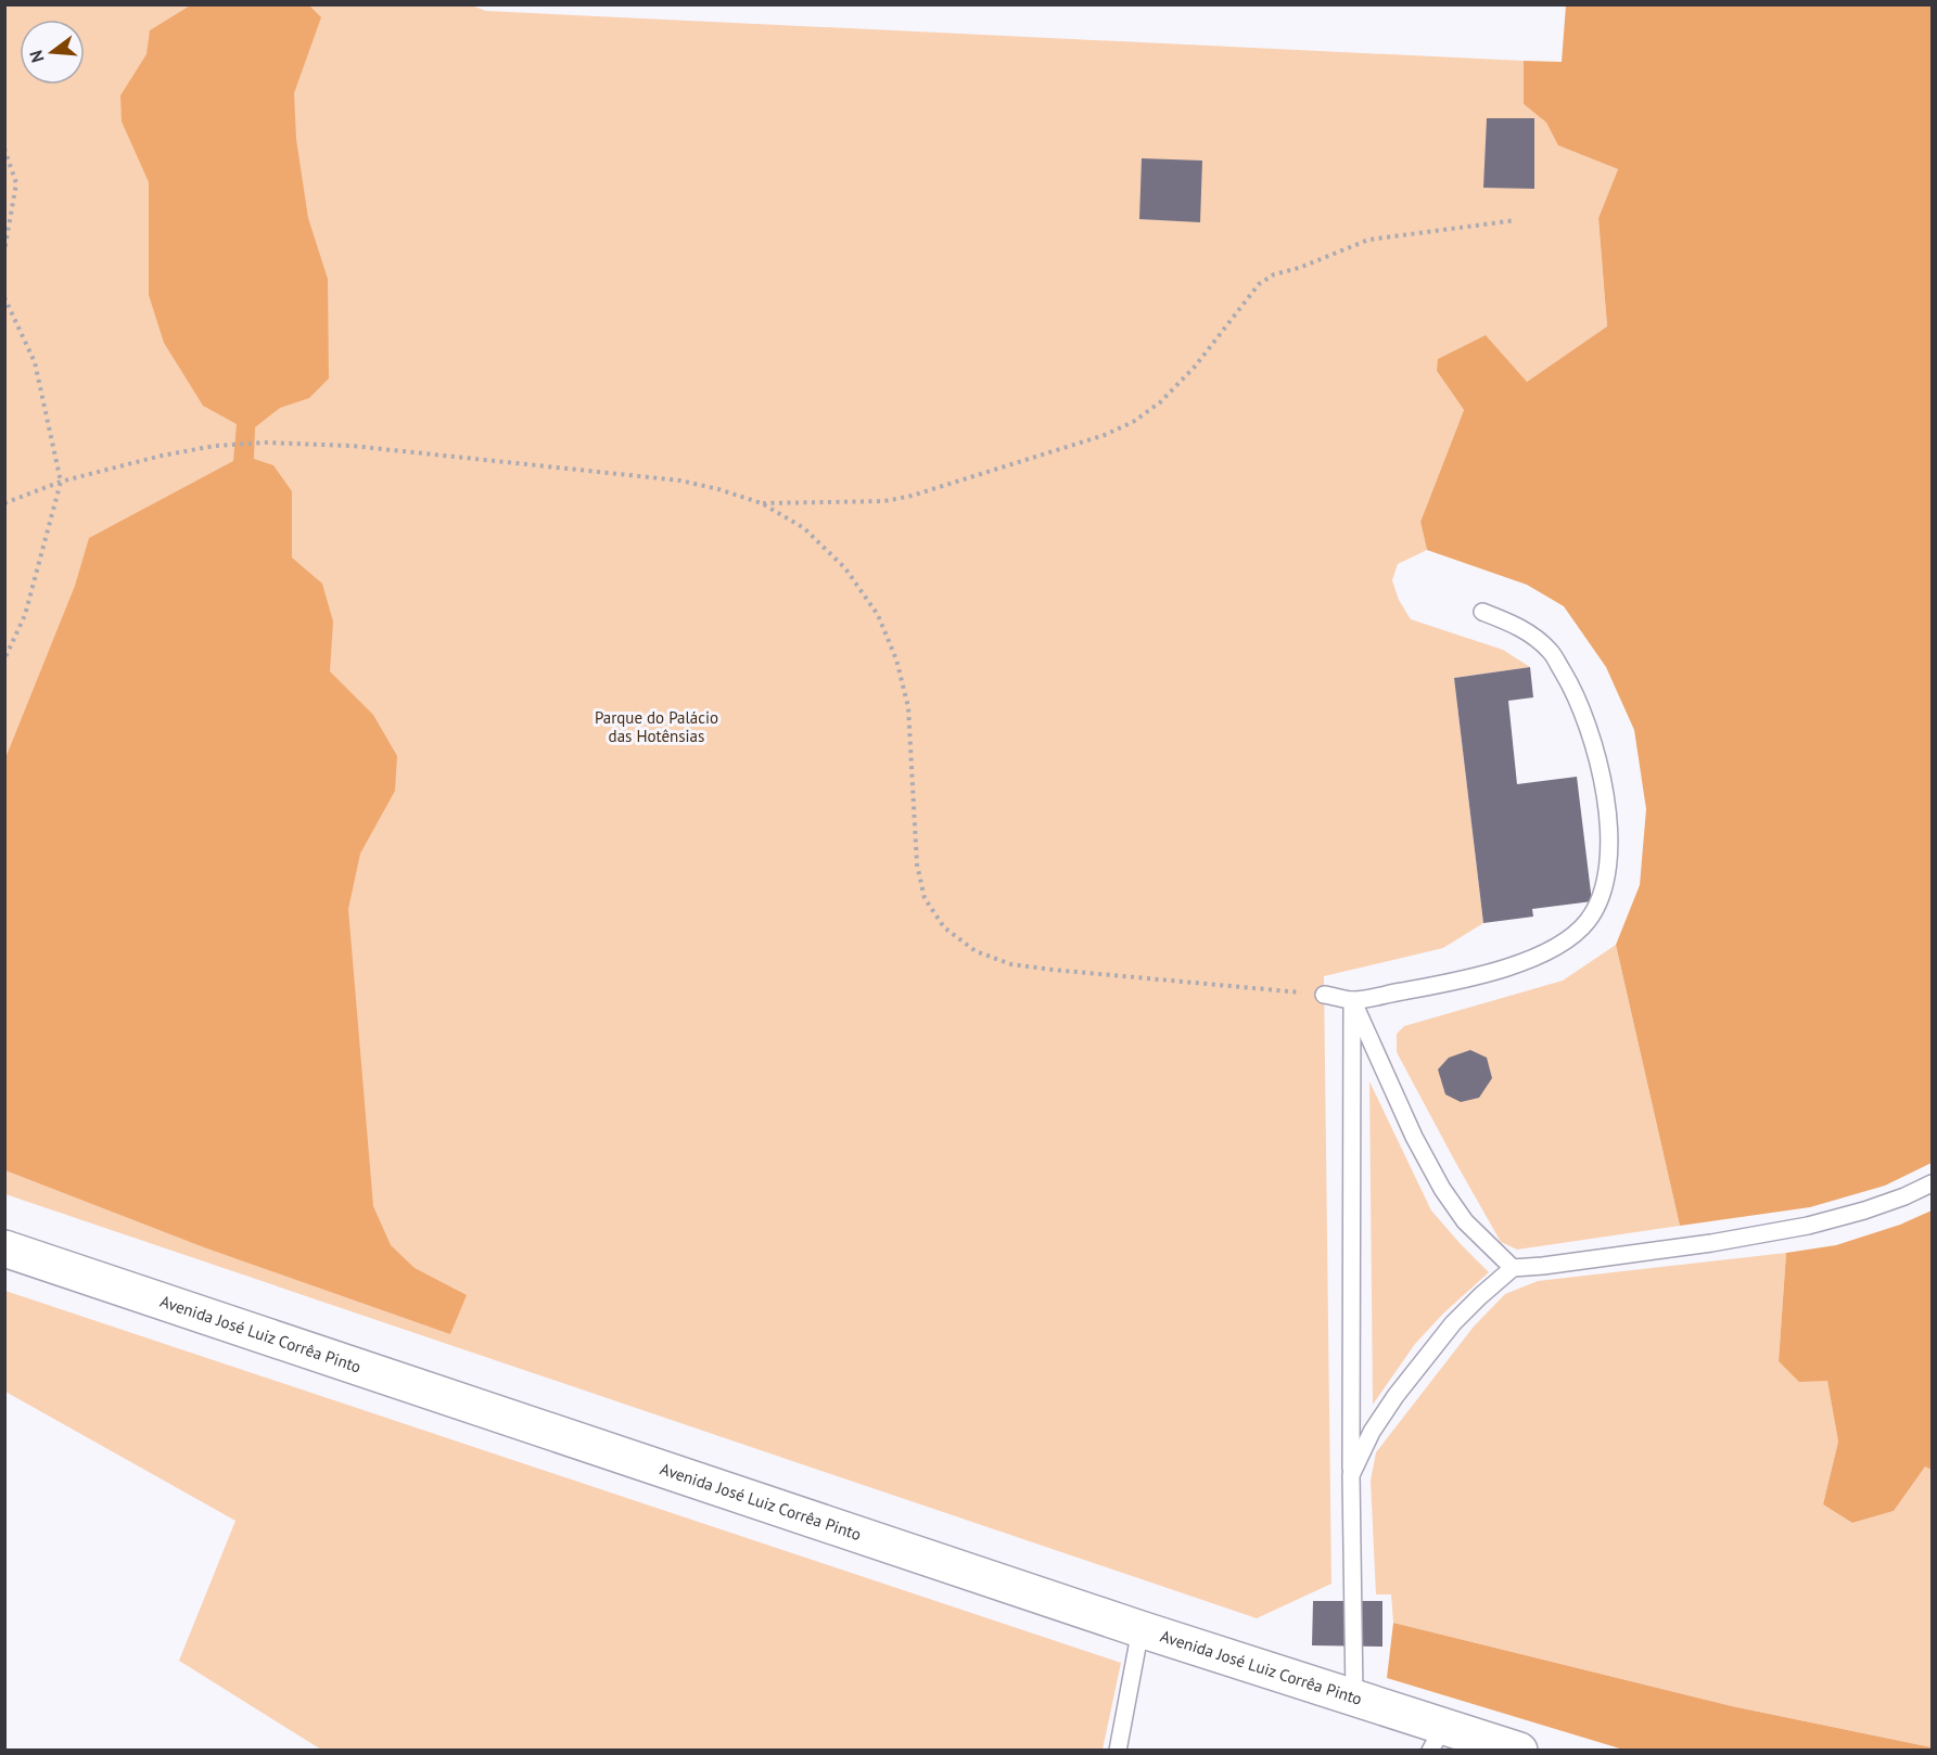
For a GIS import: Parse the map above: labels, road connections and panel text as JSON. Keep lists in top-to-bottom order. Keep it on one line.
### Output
{"streets":{"street":["Avenida José Luiz Corrêa Pinto"]},"parks":["Parque do Palácio das Hotênsias"],"north":"left"}
